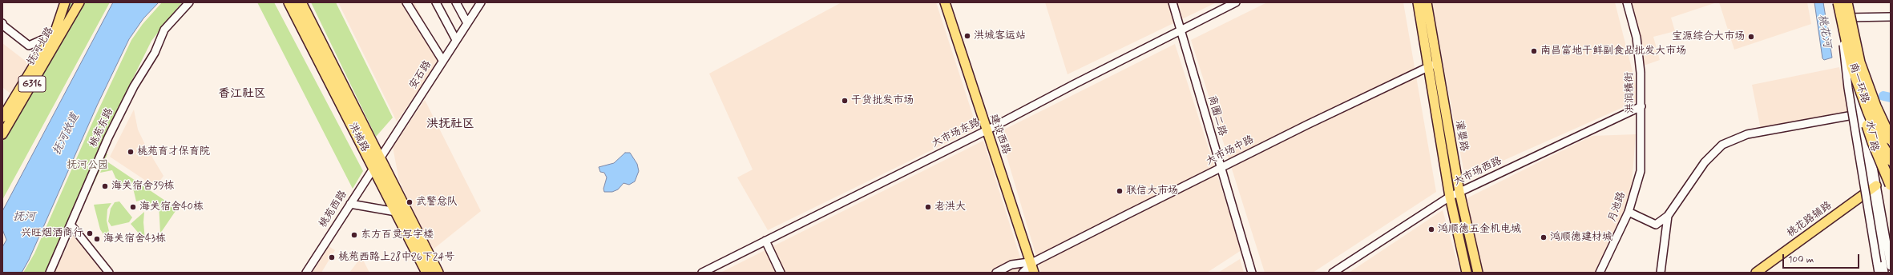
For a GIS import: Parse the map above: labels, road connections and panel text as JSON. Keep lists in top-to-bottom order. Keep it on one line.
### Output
{"streets":{"highway":["南一环路","洪城路"],"main road":["抚河北路","G316","建设西路","灌婴路","桃花路辅路"],"street":["安石路","洪润横街","商圈二路","桃苑东路","大市场东路","水厂路","大市场中路","大市场西路","月池路","桃苑西路"]},"crossings":[["安石路","洪城路"],["安石路","桃苑西路"],["南一环路","水厂路"],["洪润横街","大市场西路"],["洪润横街","月池路"],["商圈二路","大市场东路"],["商圈二路","大市场中路"],["大市场东路","建设西路"],["建设西路","大市场中路"],["灌婴路","大市场中路"],["灌婴路","大市场西路"],["水厂路","桃花路辅路"],["洪城路","桃苑西路"]],"districts":["香江社区","洪抚社区"],"water":["桃花河","抚河故道","抚河"],"parks":["抚河公园"],"places":["洪城客运站","宝源综合大市场","南昌富地干鲜副食品批发大市场","干货批发市场","桃苑育才保育院","海关宿舍39栋","联信大市场","武警总队","海关宿舍40栋","老洪大","鸿顺德五金机电城","兴旺烟酒商行","东方百灵写字楼","鸿顺德建材城","海关宿舍43栋","桃苑西路上28中26下24号"],"scale_bar":"100 m"}
